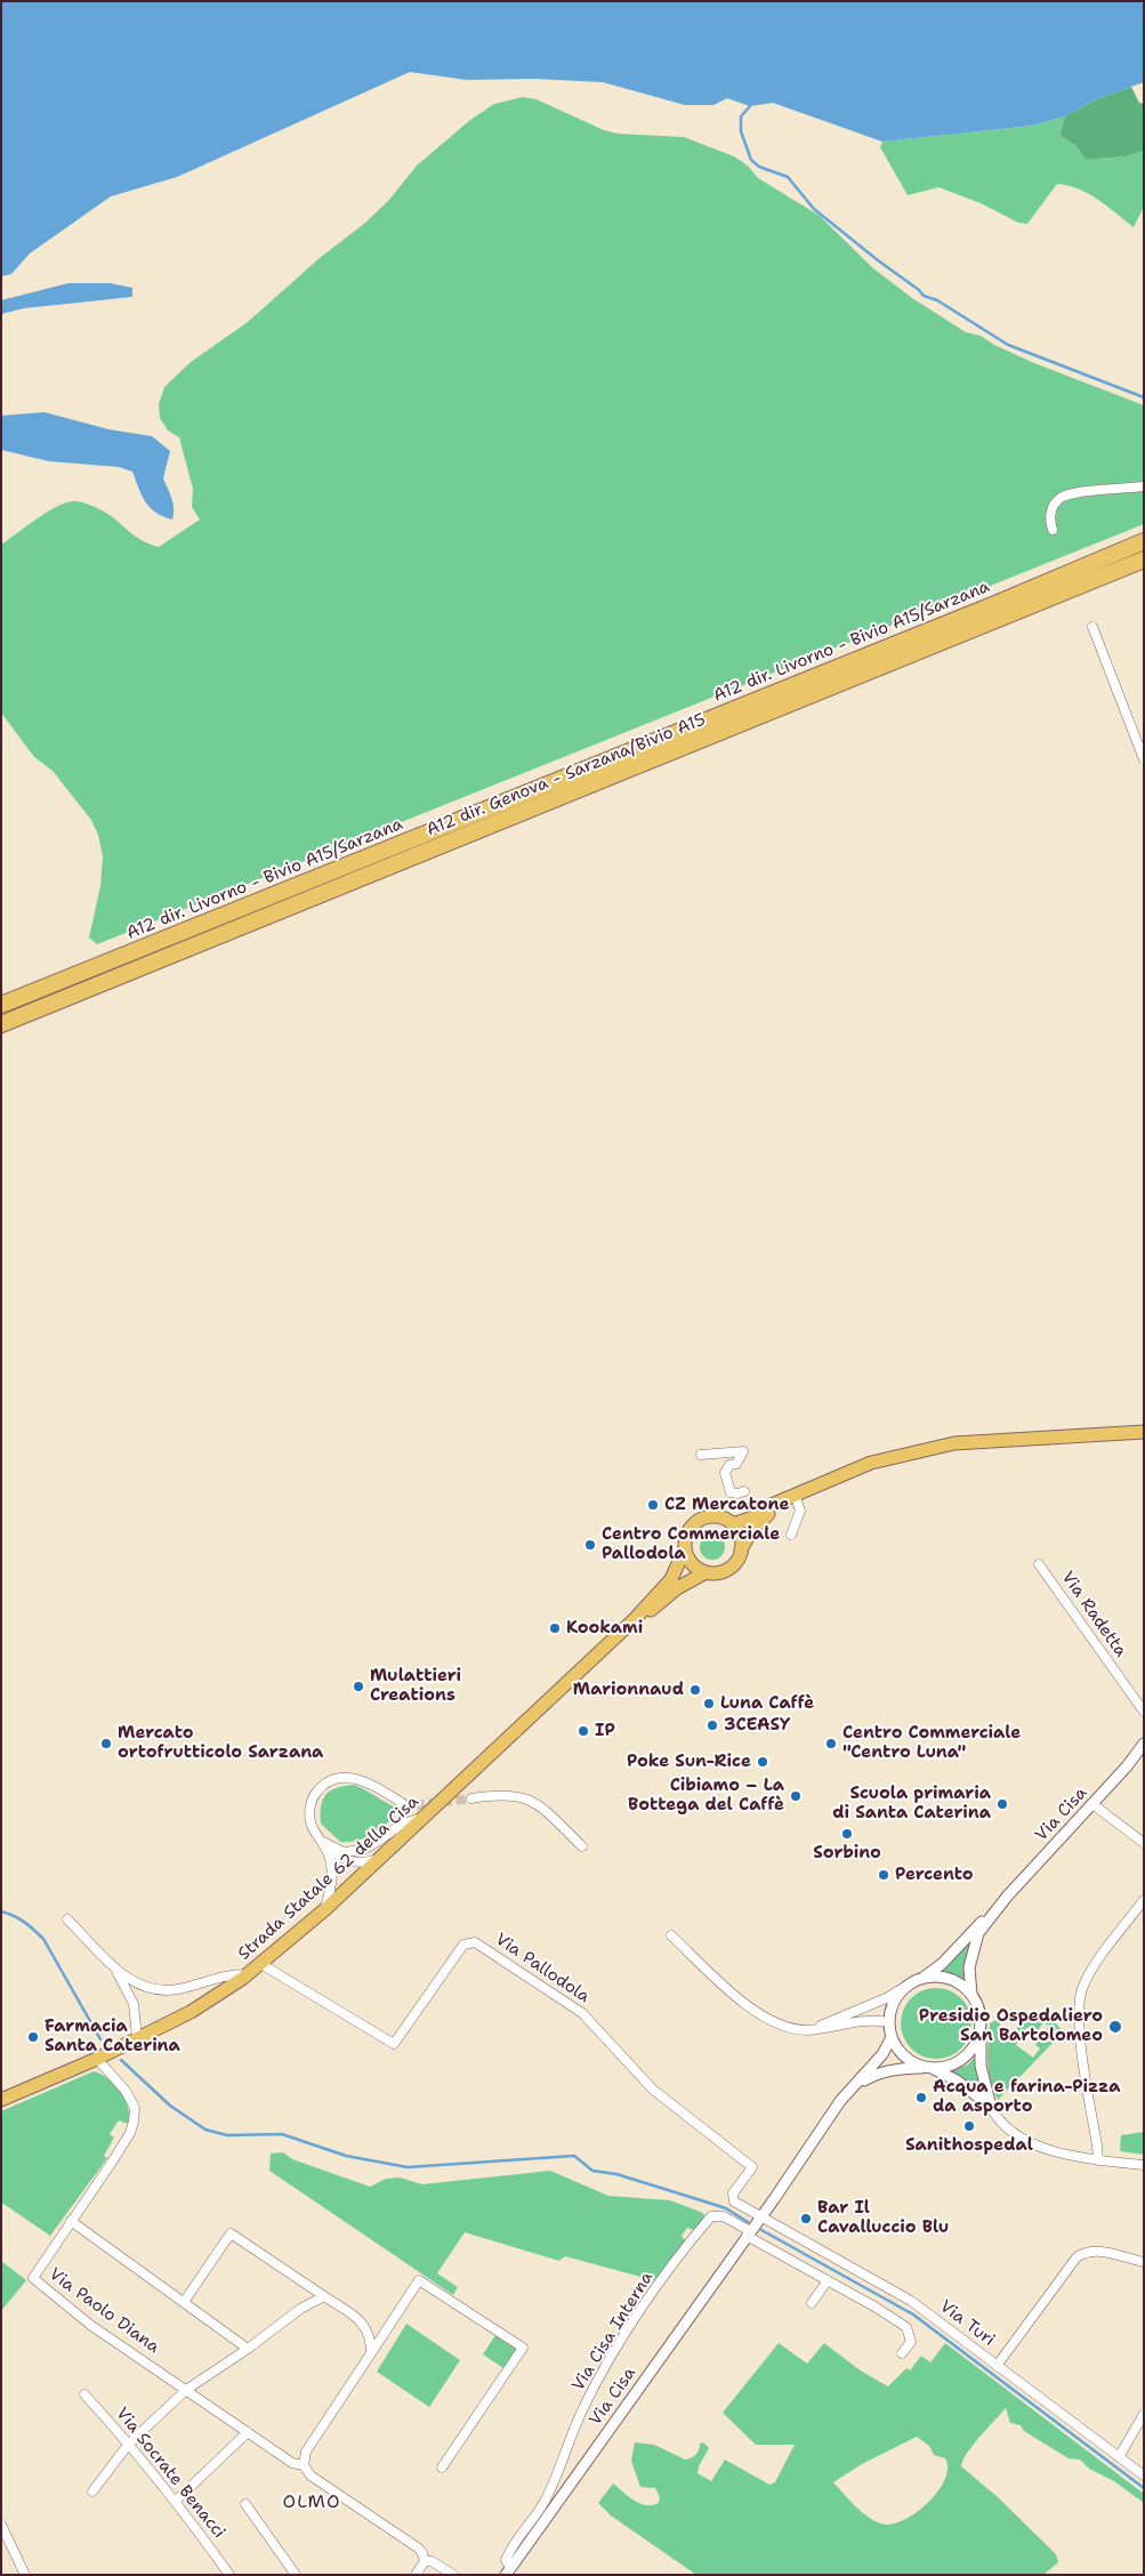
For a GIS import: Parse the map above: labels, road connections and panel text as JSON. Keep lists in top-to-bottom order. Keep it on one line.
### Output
{"streets":{"highway":["A12 dir. Livorno - Bivio A15/Sarzana","A12 dir. Genova - Sarzana/Bivio A15"],"main road":["Strada Statale 62 della Cisa"],"street":["Via Radetta","Via Cisa","Via Pallodola","Via Paolo Diana","Via Turi","Via Cisa Interna","Via Socrate Benacci"]},"crossings":[["Via Cisa","Via Pallodola"],["Via Cisa","Via Turi"],["Via Cisa","Via Cisa Interna"],["Strada Statale 62 della Cisa","Via Pallodola"],["Strada Statale 62 della Cisa","Via Paolo Diana"],["Via Pallodola","Via Turi"]],"districts":["OLMO"],"places":["CZ Mercatone","Centro Commerciale Pallodola","Kookami","Mulattieri Creations","Marionnaud","Luna Caffè","3CEASY","IP","Mercato ortofrutticolo Sarzana","Centro Commerciale \"Centro Luna\"","Poke Sun-Rice","Cibiamo – La Bottega del Caffè","Scuola primaria di Santa Caterina","Sorbino","Percento","Presidio Ospedaliero San Bartolomeo","Farmacia Santa Caterina","Acqua e farina-Pizza da asporto","Sanithospedal","Bar Il Cavalluccio Blu"]}
